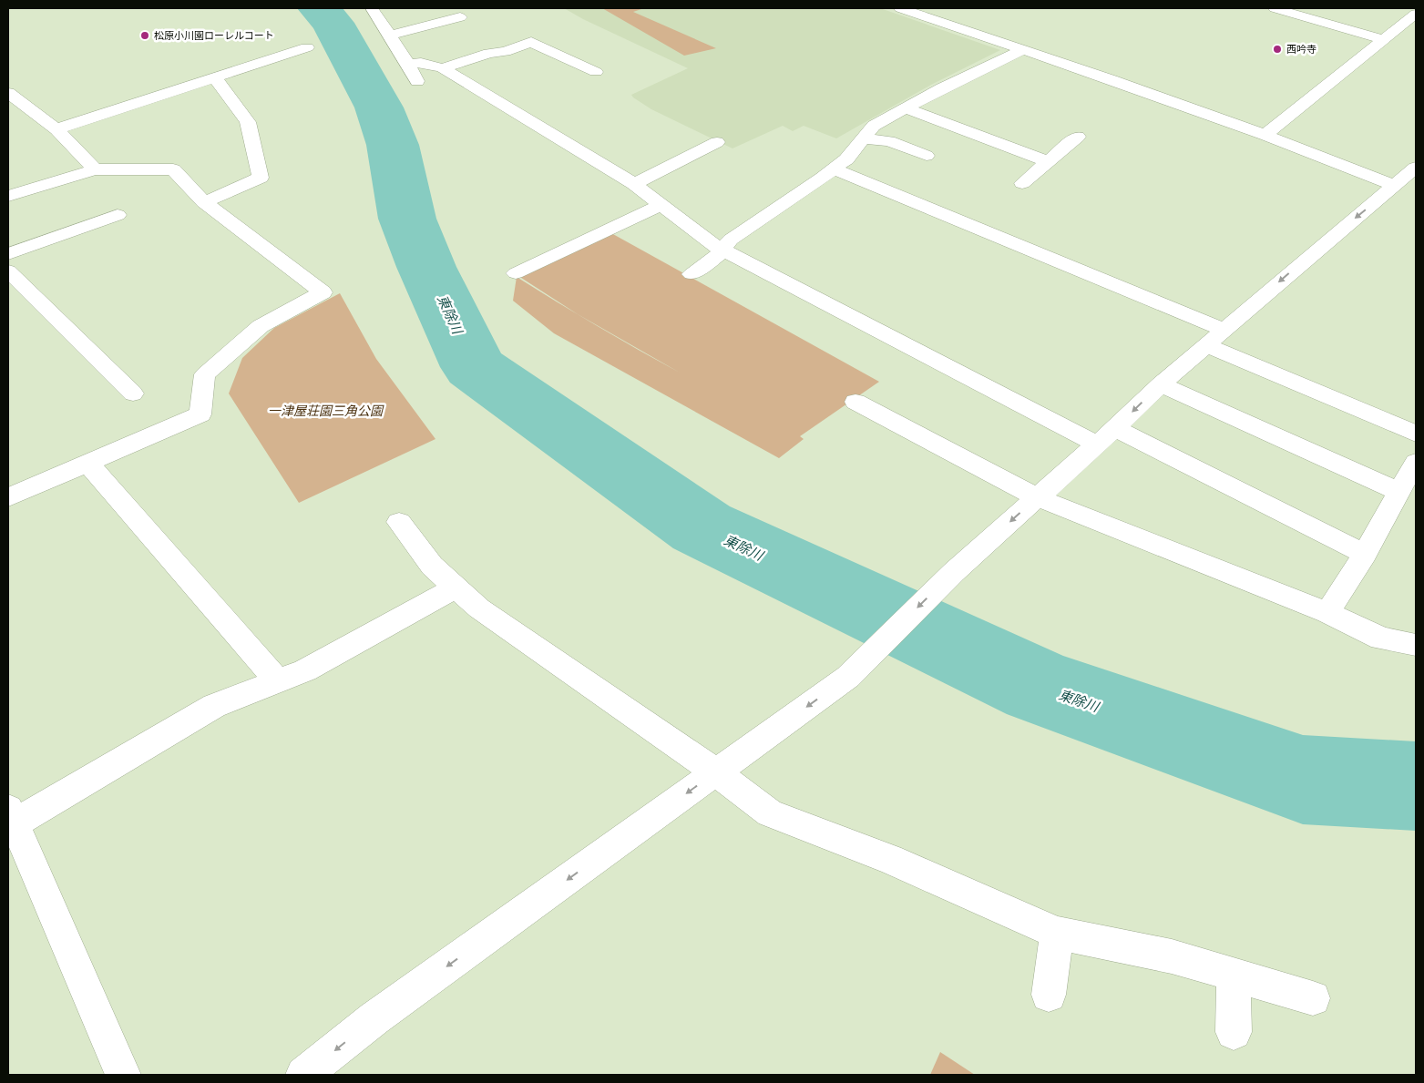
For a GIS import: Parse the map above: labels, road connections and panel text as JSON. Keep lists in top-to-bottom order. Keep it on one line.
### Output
{"water":["東除川"],"parks":["一津屋荘園三角公園"],"places":["松原小川園ローレルコート","西吟寺"]}
